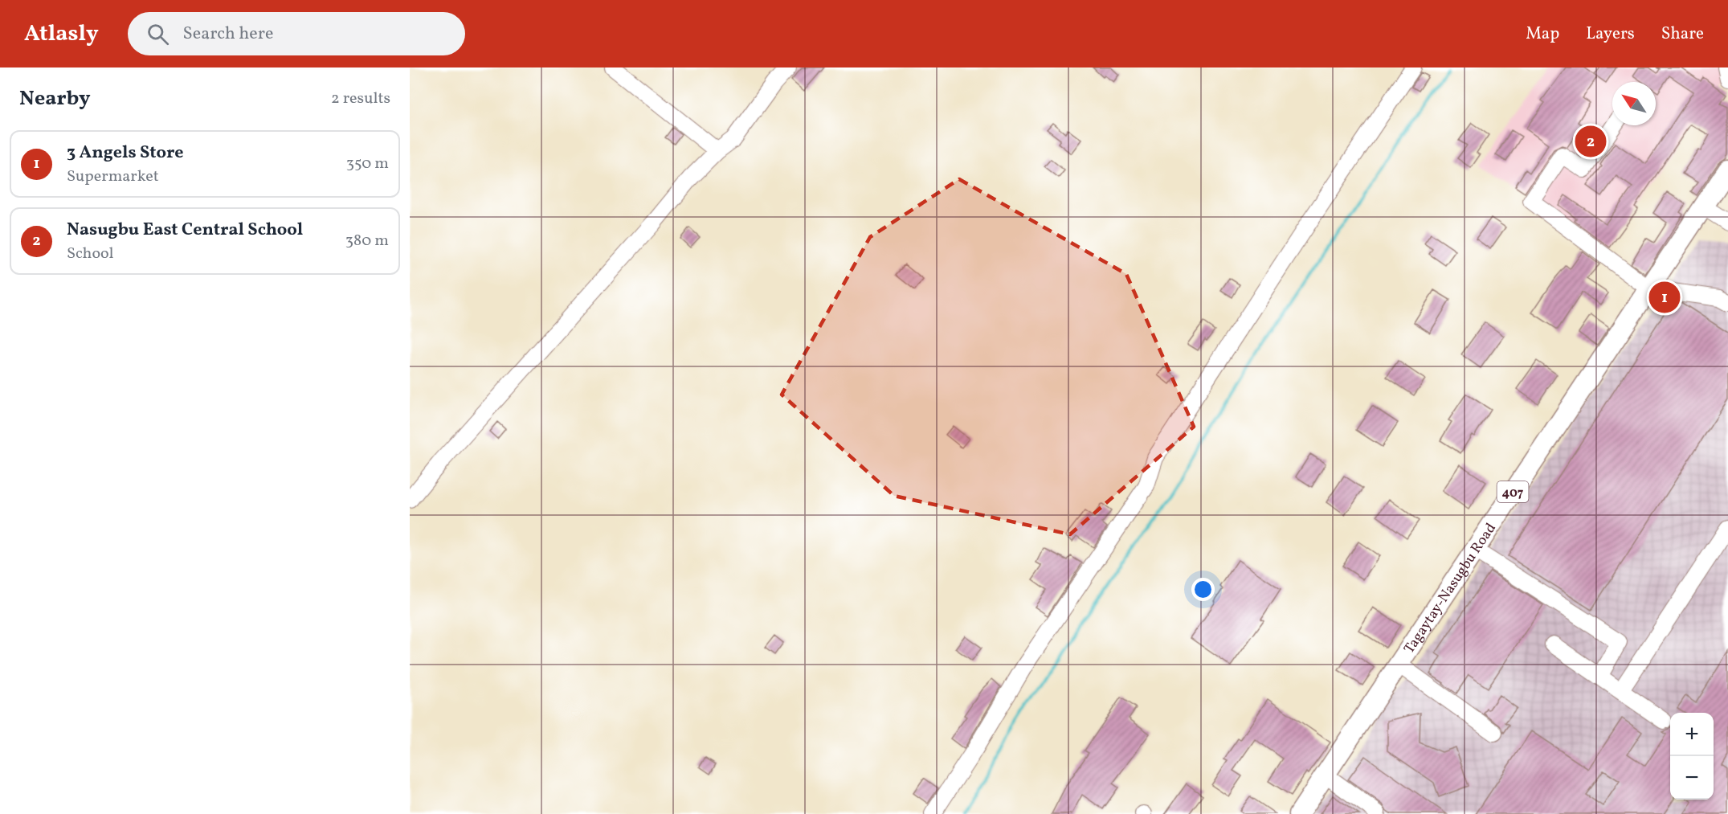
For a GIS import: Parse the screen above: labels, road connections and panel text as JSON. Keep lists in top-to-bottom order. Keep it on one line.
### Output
{"streets":{"main road":["407","Tagaytay-Nasugbu Road"]},"north":"top left","page":{"header":"Atlasly","search":"Search here","nav":["Map","Layers","Share"],"heading":["Nearby","2 results"],"pins":["2","1"],"list":[{"mark":"1","name":"3 Angels Store","note":"Supermarket","value":"350 m"},{"mark":"2","name":"Nasugbu East Central School","note":"School","value":"380 m"}],"map_buttons":["+","−"]}}
